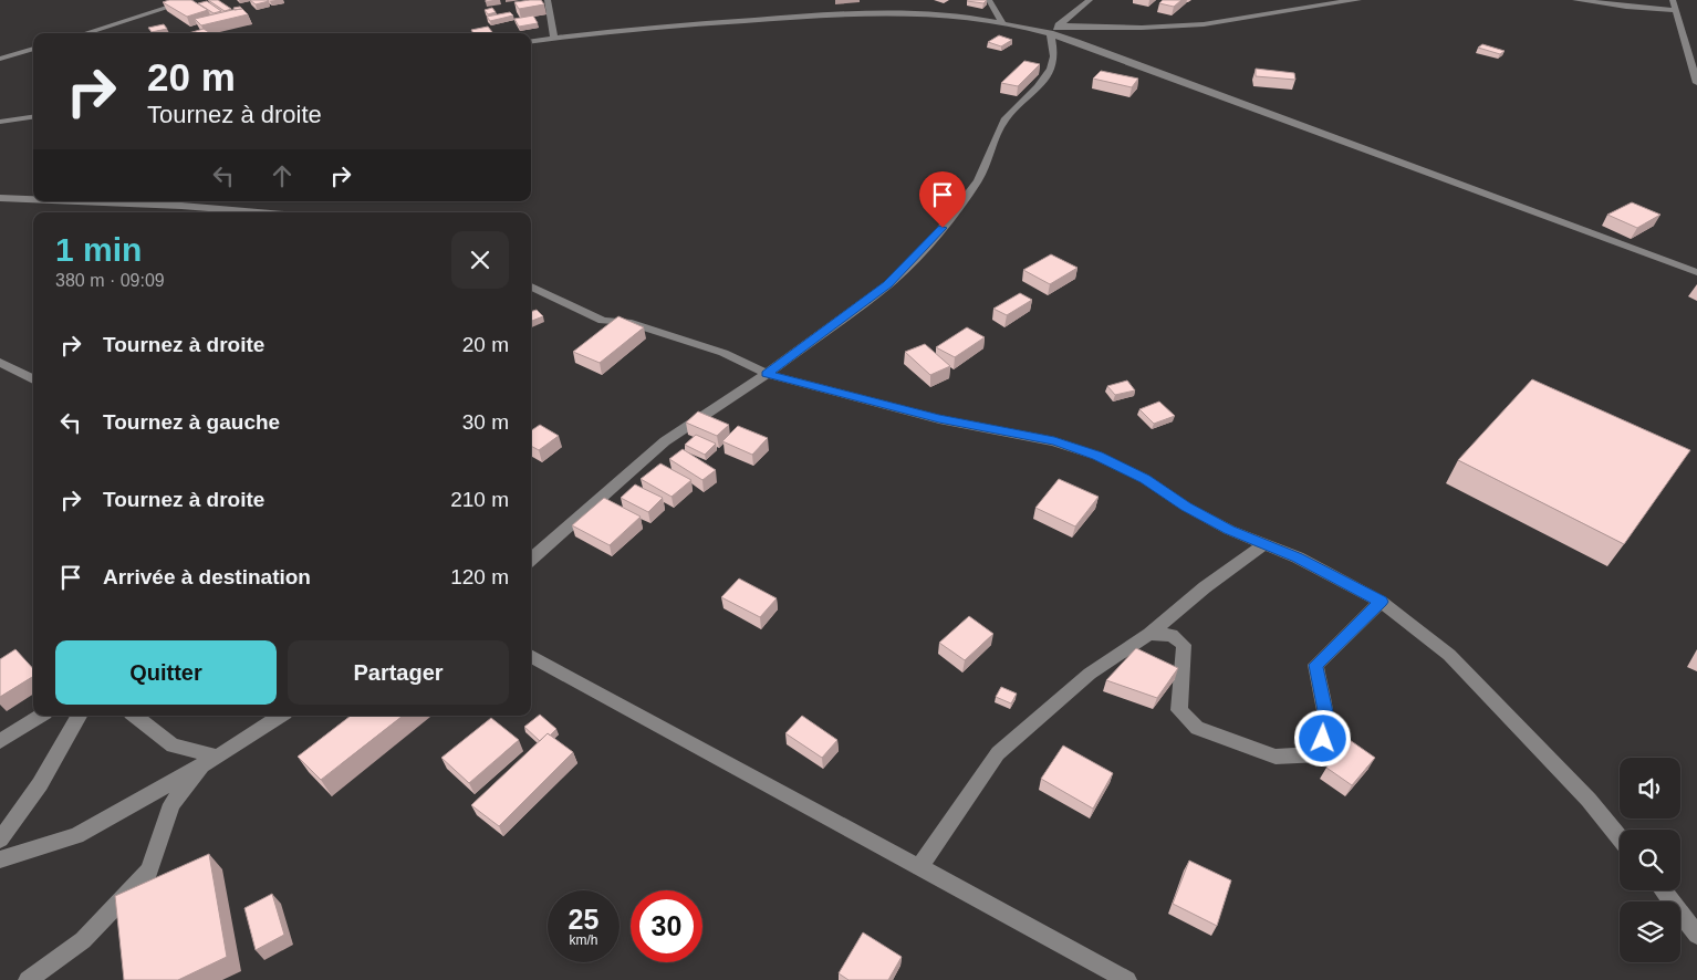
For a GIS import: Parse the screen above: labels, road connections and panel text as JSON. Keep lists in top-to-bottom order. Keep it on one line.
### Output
{"page":{"turn":["20 m","Tournez à droite"],"heading":["1 min","380 m · 09:09"],"list":[{"name":"Tournez à droite","value":"20 m"},{"name":"Tournez à gauche","value":"30 m"},{"name":"Tournez à droite","value":"210 m"},{"name":"Arrivée à destination","value":"120 m"}],"buttons":["Quitter","Partager"],"speed":"25 km/h","limit":"30"}}
